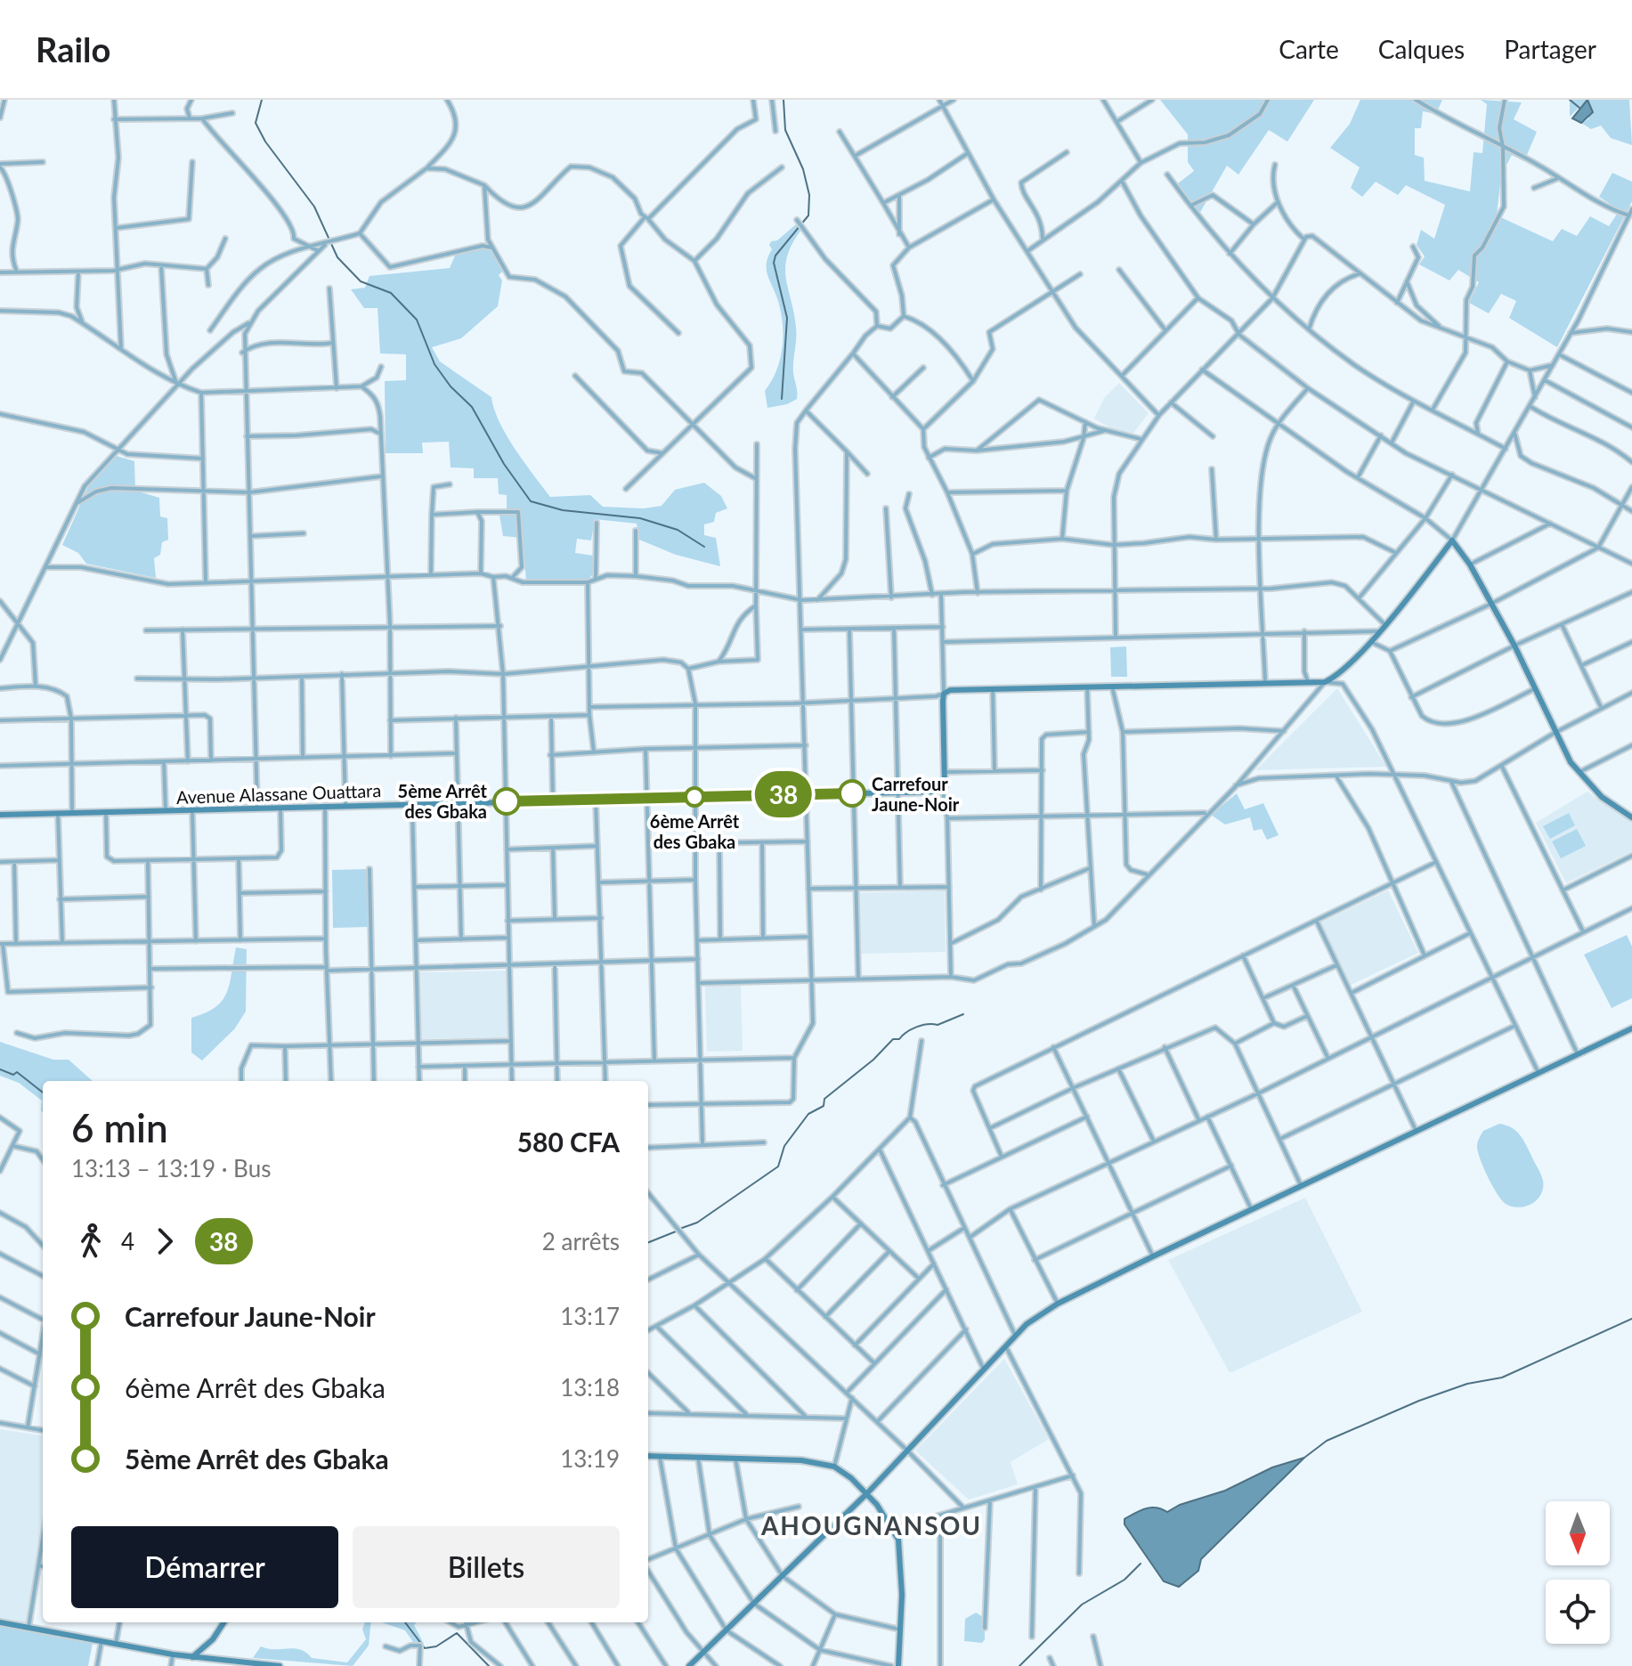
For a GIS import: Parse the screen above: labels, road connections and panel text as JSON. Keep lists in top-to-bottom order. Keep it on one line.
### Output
{"streets":{"street":["Avenue Alassane Ouattara"]},"districts":["AHOUGNANSOU"],"places":["Carrefour Jaune-Noir","6ème Arrêt des Gbaka","5ème Arrêt des Gbaka"],"lines":["bus line 38"],"north":"bottom","page":{"header":"Railo","nav":["Carte","Calques","Partager"],"on_map":"38","heading":["6 min","13:13 – 13:19 · Bus","580 CFA"],"legs":["4","38","2 arrêts"],"list":[{"name":"Carrefour Jaune-Noir","value":"13:17"},{"name":"6ème Arrêt des Gbaka","value":"13:18"},{"name":"5ème Arrêt des Gbaka","value":"13:19"}],"buttons":["Démarrer","Billets"]}}
